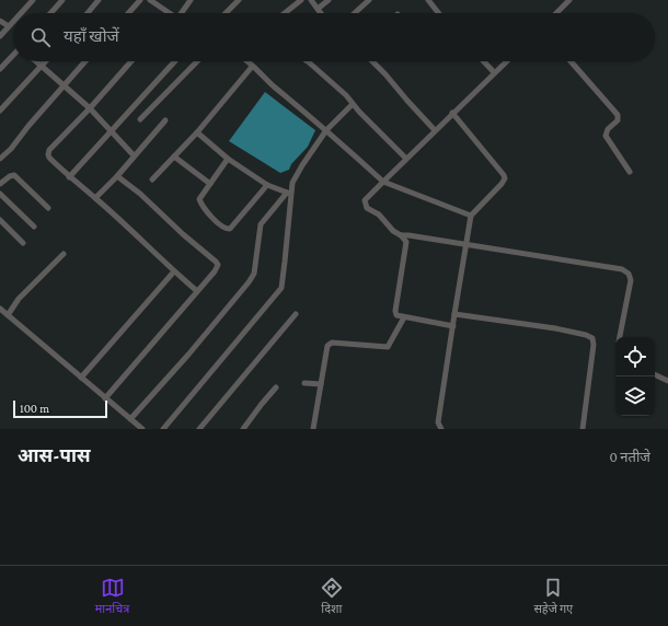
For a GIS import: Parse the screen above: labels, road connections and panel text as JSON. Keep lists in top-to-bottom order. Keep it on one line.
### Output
{"scale_bar":"100 m","page":{"search":"यहाँ खोजें","scale":"100 m","heading":["आस-पास","0 नतीजे"],"nav":["मानचित्र","दिशा","सहेजे गए"]}}
